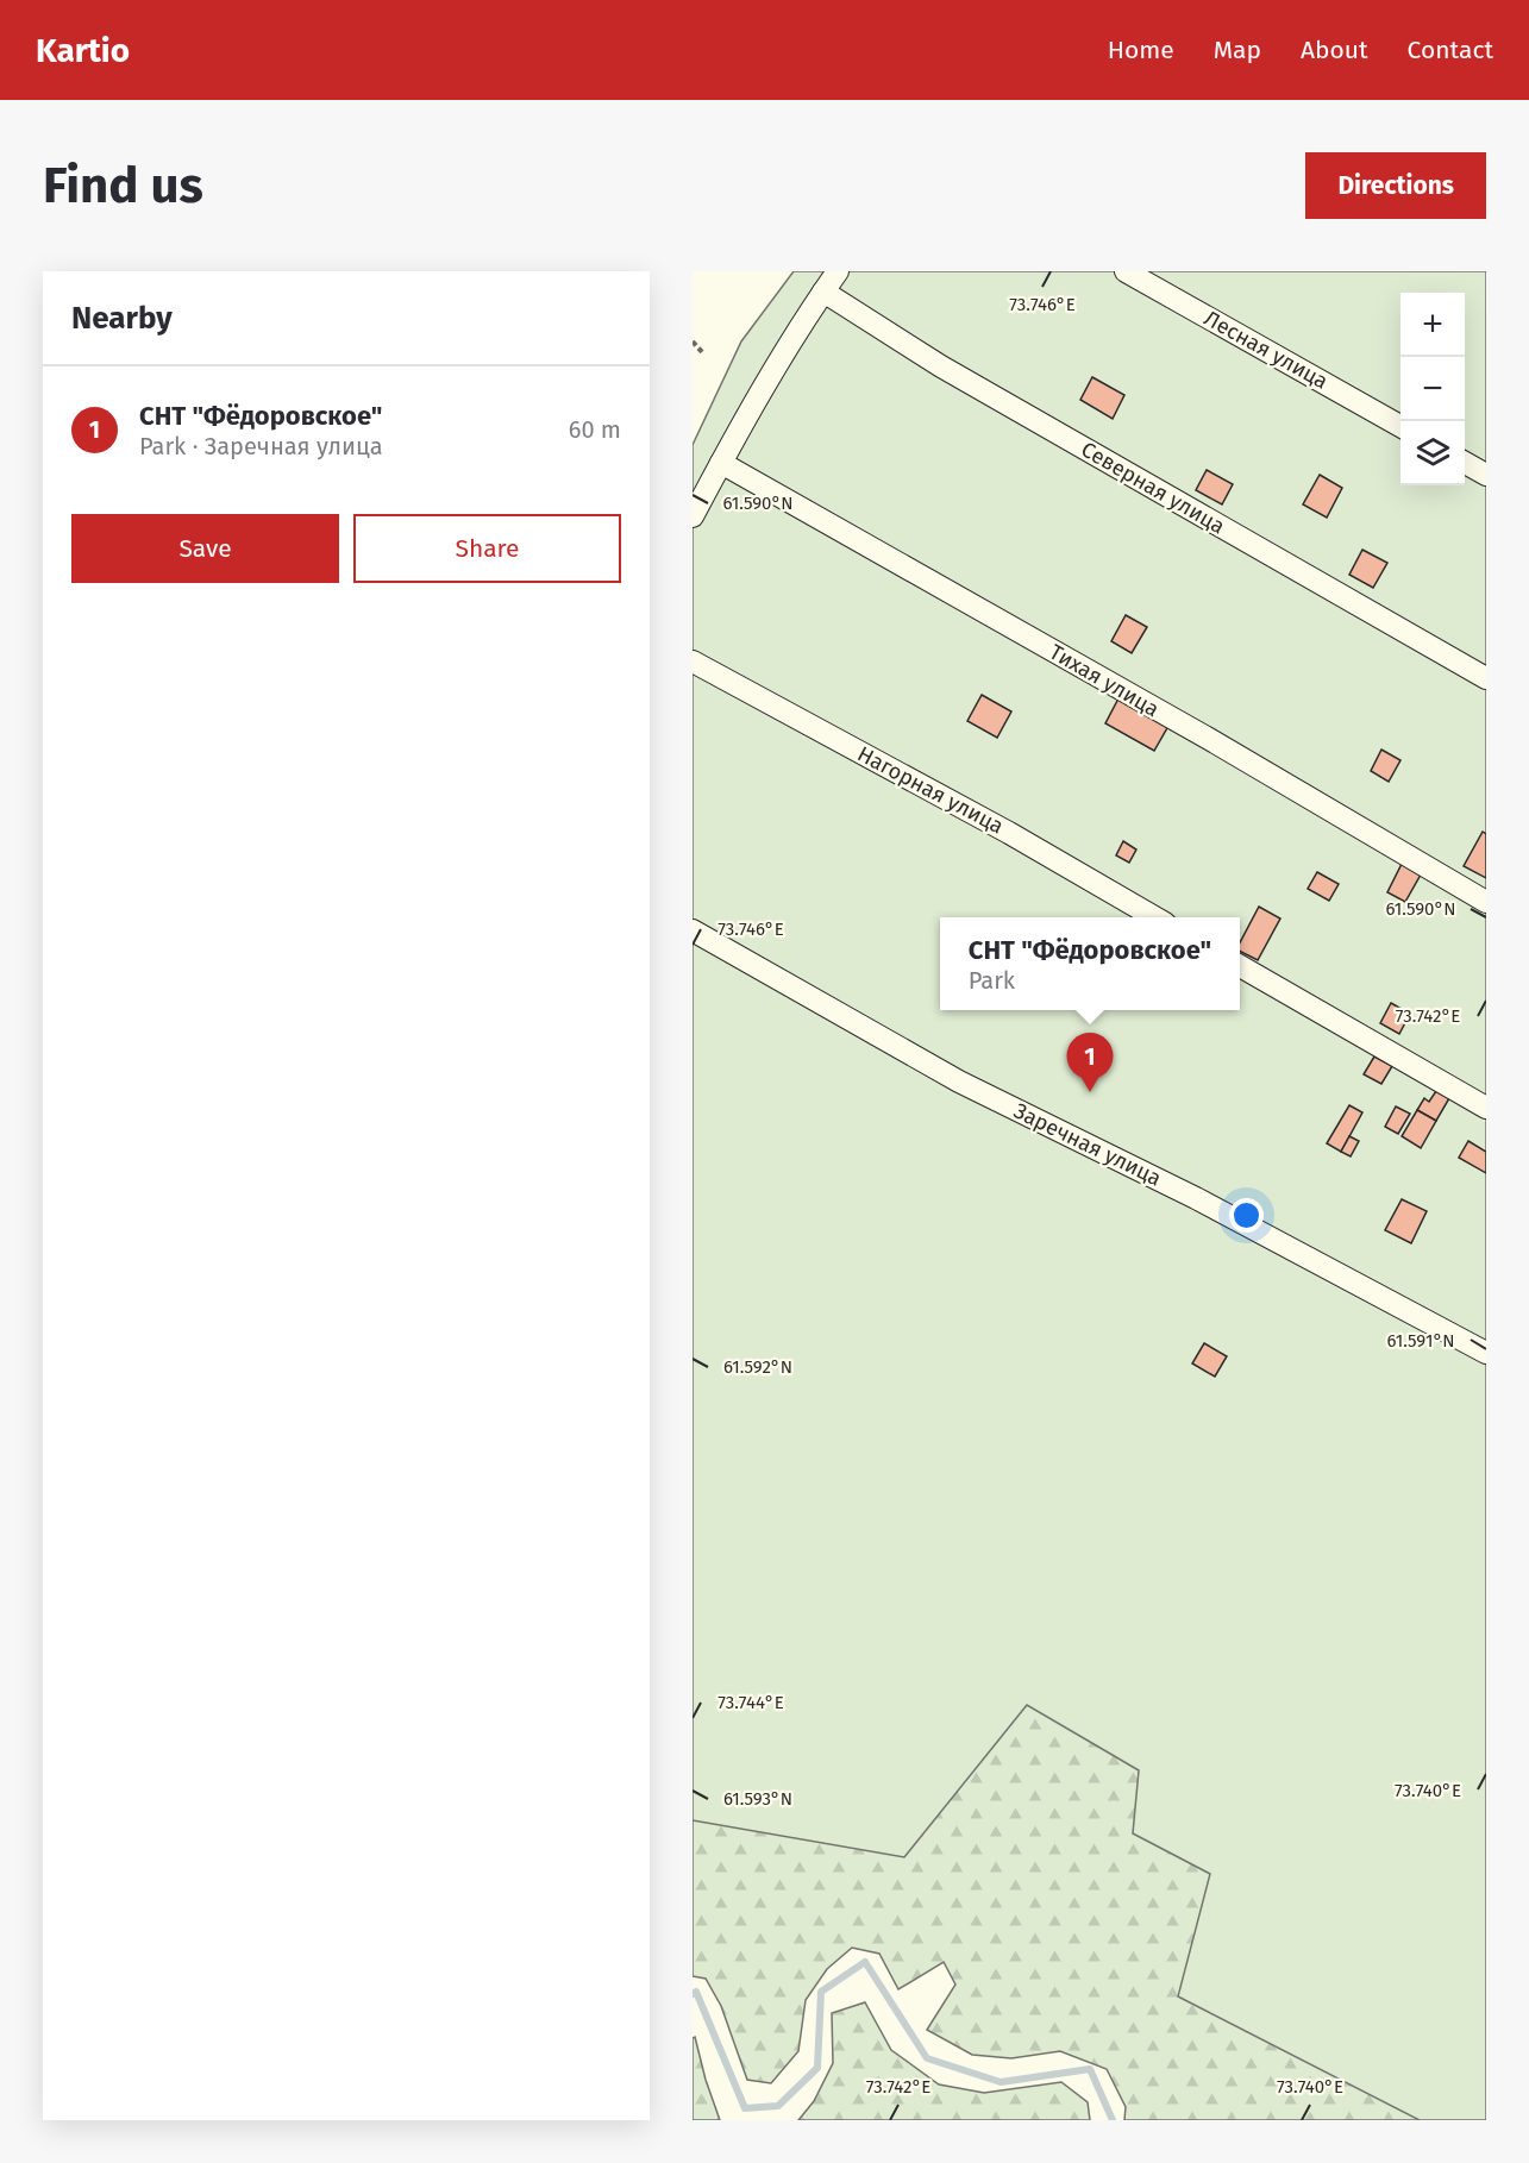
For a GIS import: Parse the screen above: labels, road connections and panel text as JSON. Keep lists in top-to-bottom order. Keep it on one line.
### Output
{"streets":{"street":["Лесная улица","Северная улица","Тихая улица","Нагорная улица","Заречная улица"]},"page":{"header":"Kartio","nav":["Home","Map","About","Contact"],"buttons":["Directions",["Save","Share"]],"title":"Find us","heading":"Nearby","map_buttons":["+","−"],"list":[{"mark":"1","name":"СНТ \"Фёдоровское\"","note":"Park · Заречная улица","value":"60 m"}],"popup":["СНТ \"Фёдоровское\"","Park"],"pins":"1"},"coordinates":["73.746°E","61.590°N","73.742°E","61.591°N","61.592°N","73.744°E","73.740°E","61.593°N"]}
